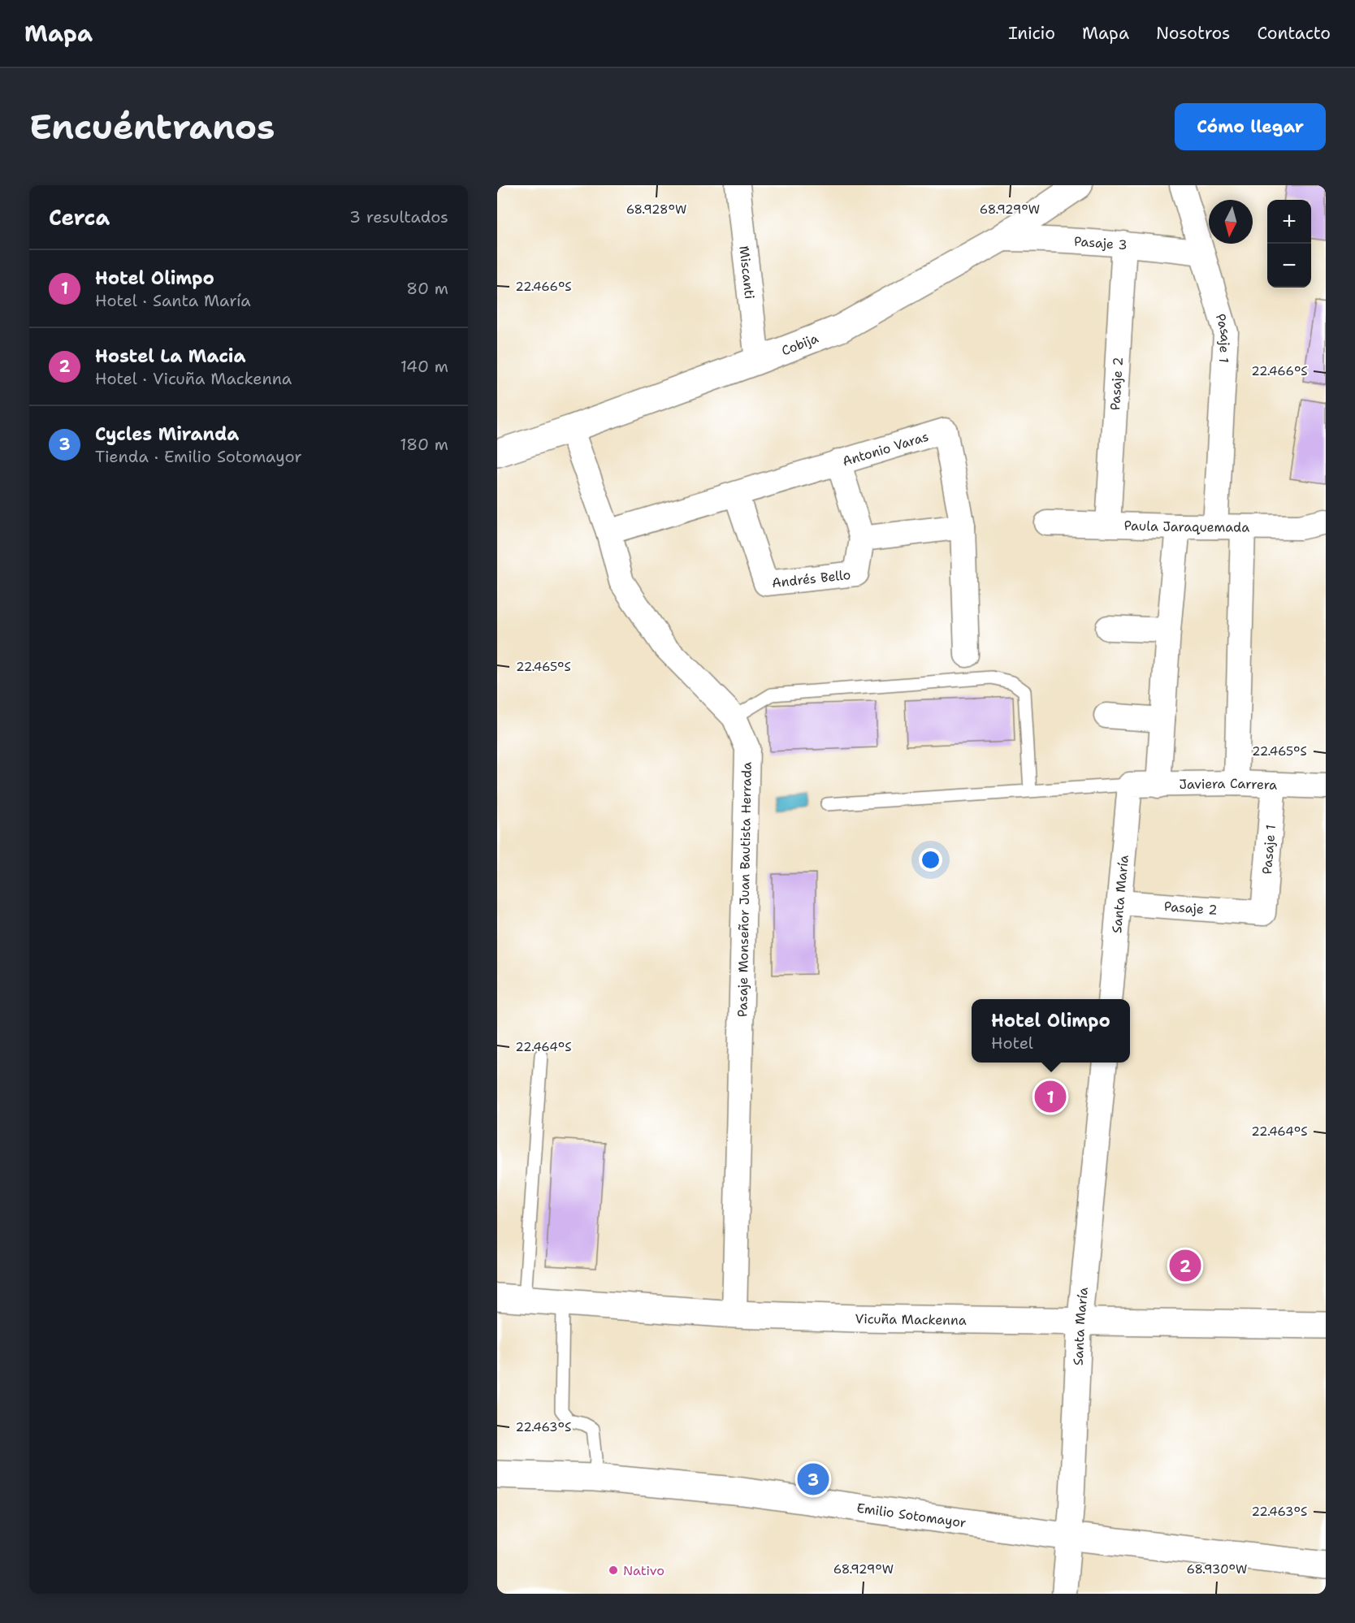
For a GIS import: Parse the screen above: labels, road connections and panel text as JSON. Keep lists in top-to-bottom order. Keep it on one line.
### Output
{"streets":{"main road":["Cobija","Vicuña Mackenna","Emilio Sotomayor"],"street":["Pasaje 3","Miscanti","Pasaje 1","Pasaje 2","Antonio Varas","Paula Jaraquemada","Andrés Bello","Javiera Carrera","Pasaje Monseñor Juan Bautista Herrada","Santa María"]},"crossings":[["Pasaje 3","Pasaje 1"],["Pasaje 3","Cobija"],["Pasaje 3","Pasaje 2"],["Miscanti","Cobija"],["Pasaje 1","Pasaje 2"],["Pasaje 1","Paula Jaraquemada"],["Pasaje 1","Javiera Carrera"],["Cobija","Pasaje Monseñor Juan Bautista Herrada"],["Pasaje 2","Paula Jaraquemada"],["Pasaje 2","Santa María"],["Antonio Varas","Andrés Bello"],["Antonio Varas","Pasaje Monseñor Juan Bautista Herrada"],["Javiera Carrera","Santa María"],["Pasaje Monseñor Juan Bautista Herrada","Vicuña Mackenna"],["Santa María","Vicuña Mackenna"],["Santa María","Emilio Sotomayor"]],"places":["Nativo"],"north":"bottom","page":{"header":"Mapa","nav":["Inicio","Mapa","Nosotros","Contacto"],"buttons":"Cómo llegar","title":"Encuéntranos","heading":["Cerca","3 resultados"],"map_buttons":["+","−"],"list":[{"mark":"1","name":"Hotel Olimpo","note":"Hotel · Santa María","value":"80 m"},{"mark":"2","name":"Hostel La Macia","note":"Hotel · Vicuña Mackenna","value":"140 m"},{"mark":"3","name":"Cycles Miranda","note":"Tienda · Emilio Sotomayor","value":"180 m"}],"popup":["Hotel Olimpo","Hotel"],"pins":["1","2","3"]},"coordinates":["68.928°W","68.929°W","22.466°S","22.465°S","22.464°S","22.463°S","68.930°W"]}
